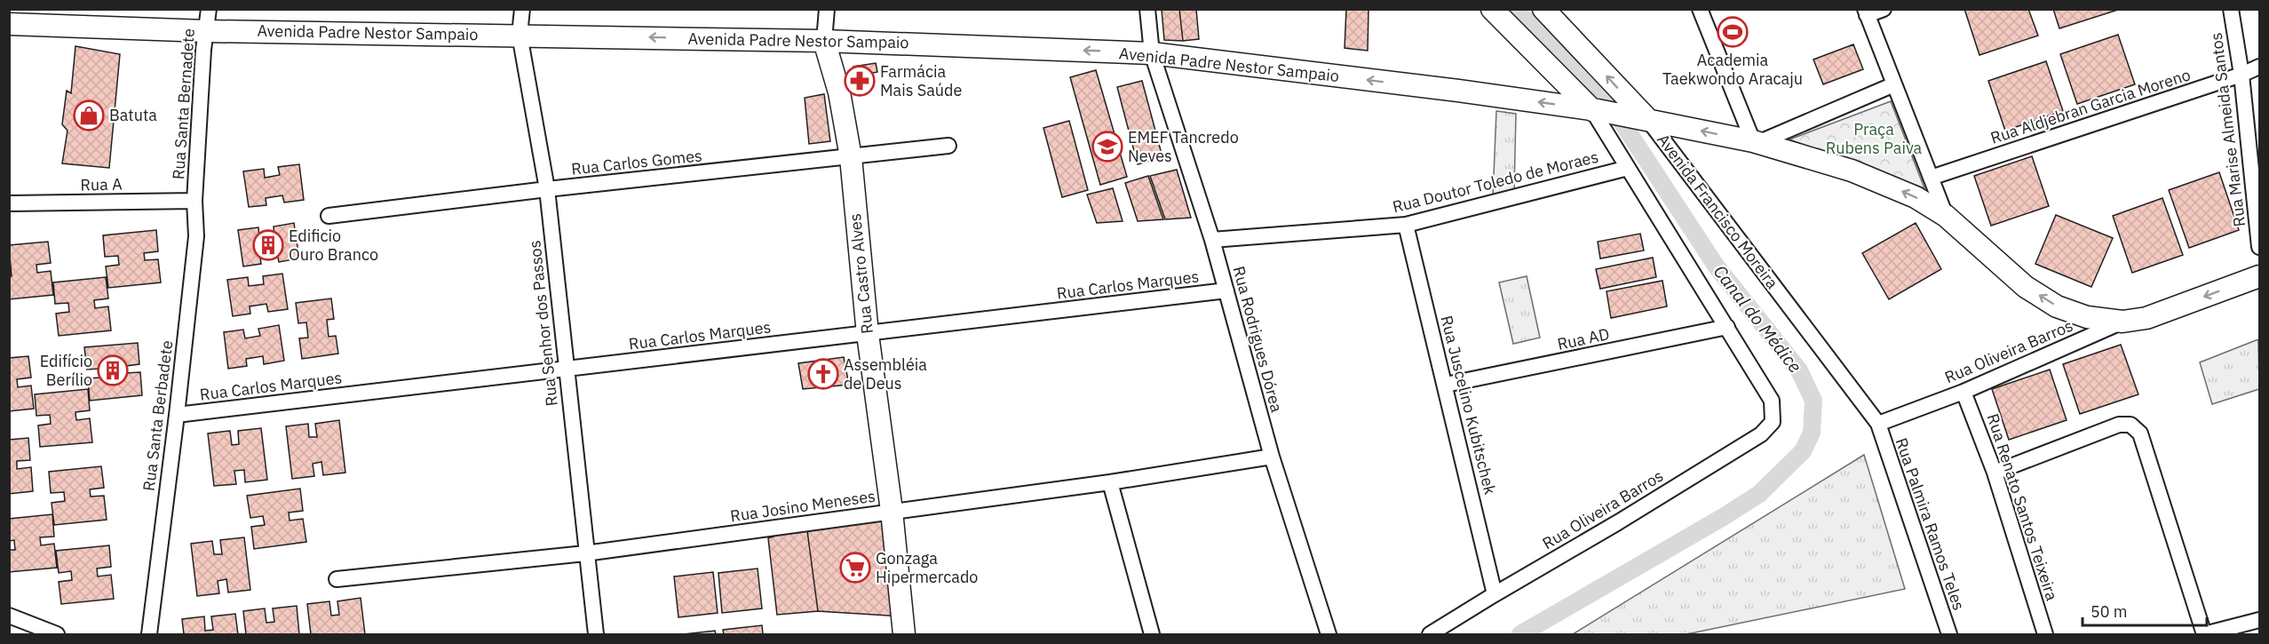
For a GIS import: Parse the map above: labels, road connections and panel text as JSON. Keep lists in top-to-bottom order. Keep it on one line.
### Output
{"streets":{"main road":["Avenida Padre Nestor Sampaio","Avenida Francisco Moreira","Rua Castro Alves"],"street":["Rua Santa Bernadete","Rua Aldjebran Garcia Moreno","Rua Marise Almeida Santos","Rua Carlos Gomes","Rua Doutor Toledo de Moraes","Rua A","Rua Carlos Marques","Rua Senhor dos Passos","Rua Rodrigues Dórea","Rua AD","Rua Oliveira Barros","Rua Juscelino Kubitschek","Rua Santa Berbadete","Rua Josino Meneses","Rua Renato Santos Teixeira","Rua Palmira Ramos Teles"]},"crossings":[["Avenida Padre Nestor Sampaio","Rua Santa Bernadete"],["Avenida Padre Nestor Sampaio","Avenida Francisco Moreira"],["Avenida Padre Nestor Sampaio","Rua Castro Alves"],["Avenida Padre Nestor Sampaio","Rua Senhor dos Passos"],["Avenida Padre Nestor Sampaio","Rua Rodrigues Dórea"],["Avenida Padre Nestor Sampaio","Rua Oliveira Barros"],["Rua Santa Bernadete","Rua A"],["Rua Santa Bernadete","Rua Santa Berbadete"],["Rua Aldjebran Garcia Moreno","Rua Marise Almeida Santos"],["Rua Carlos Gomes","Rua Castro Alves"],["Rua Carlos Gomes","Rua Senhor dos Passos"],["Rua Doutor Toledo de Moraes","Rua Rodrigues Dórea"],["Rua Doutor Toledo de Moraes","Rua Juscelino Kubitschek"],["Rua A","Rua Santa Berbadete"],["Avenida Francisco Moreira","Rua Oliveira Barros"],["Avenida Francisco Moreira","Rua Palmira Ramos Teles"],["Rua Castro Alves","Rua Carlos Marques"],["Rua Castro Alves","Rua Josino Meneses"],["Rua Carlos Marques","Rua Senhor dos Passos"],["Rua Carlos Marques","Rua Rodrigues Dórea"],["Rua Carlos Marques","Rua Santa Berbadete"],["Rua Senhor dos Passos","Rua Josino Meneses"],["Rua Rodrigues Dórea","Rua Josino Meneses"],["Rua AD","Rua Oliveira Barros"],["Rua AD","Rua Juscelino Kubitschek"],["Rua Oliveira Barros","Rua Juscelino Kubitschek"],["Rua Oliveira Barros","Rua Renato Santos Teixeira"],["Rua Oliveira Barros","Rua Palmira Ramos Teles"]],"one_way":["Avenida Padre Nestor Sampaio"],"water":["Canal do Médice"],"parks":["Praça Rubens Paiva"],"places":{"sports":["Academia Taekwondo Aracaju"],"pharmacy":["Farmácia Mais Saúde"],"shop":["Batuta"],"school or university":["EMEF Tancredo Neves"],"building":["Edificio Ouro Branco","Edifício Berílio"],"church":["Assembléia de Deus"],"supermarket":["Gonzaga Hipermercado"]},"scale_bar":"50 m"}
